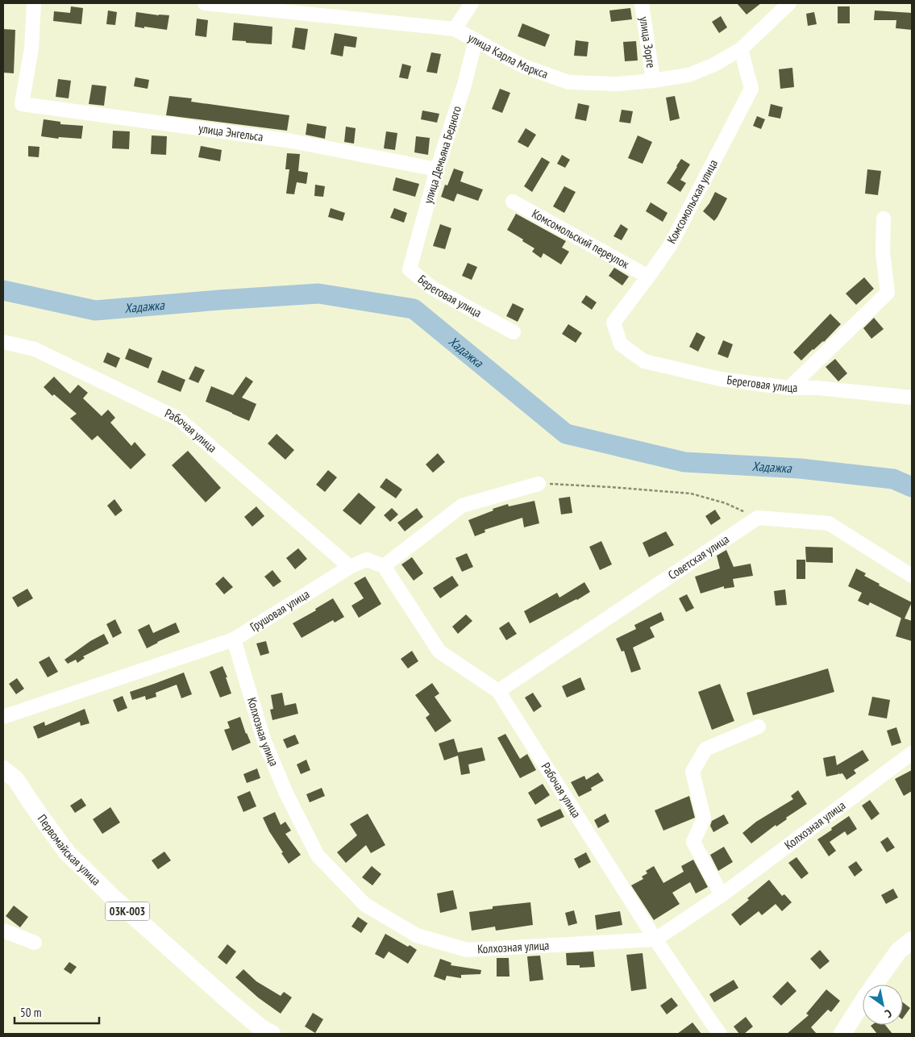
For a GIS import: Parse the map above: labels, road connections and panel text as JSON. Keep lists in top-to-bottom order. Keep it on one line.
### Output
{"streets":{"main road":["Первомайская улица","03К-003"],"street":["улица Зорге","улица Карла Маркса","улица Энгельса","улица Демьяна Бедного","Комсомольская улица","Комсомольский переулок","Береговая улица","Рабочая улица","Советская улица","Грушовая улица","Колхозная улица"]},"crossings":[["улица Зорге","улица Карла Маркса"],["улица Карла Маркса","улица Демьяна Бедного"],["улица Карла Маркса","Комсомольская улица"],["улица Энгельса","улица Демьяна Бедного"],["улица Демьяна Бедного","Береговая улица"],["Комсомольская улица","Комсомольский переулок"],["Комсомольская улица","Береговая улица"],["Рабочая улица","Советская улица"],["Рабочая улица","Грушовая улица"],["Рабочая улица","Колхозная улица"],["Грушовая улица","Колхозная улица"]],"water":["Хадажка"],"scale_bar":"50 m","north":"bottom right"}
